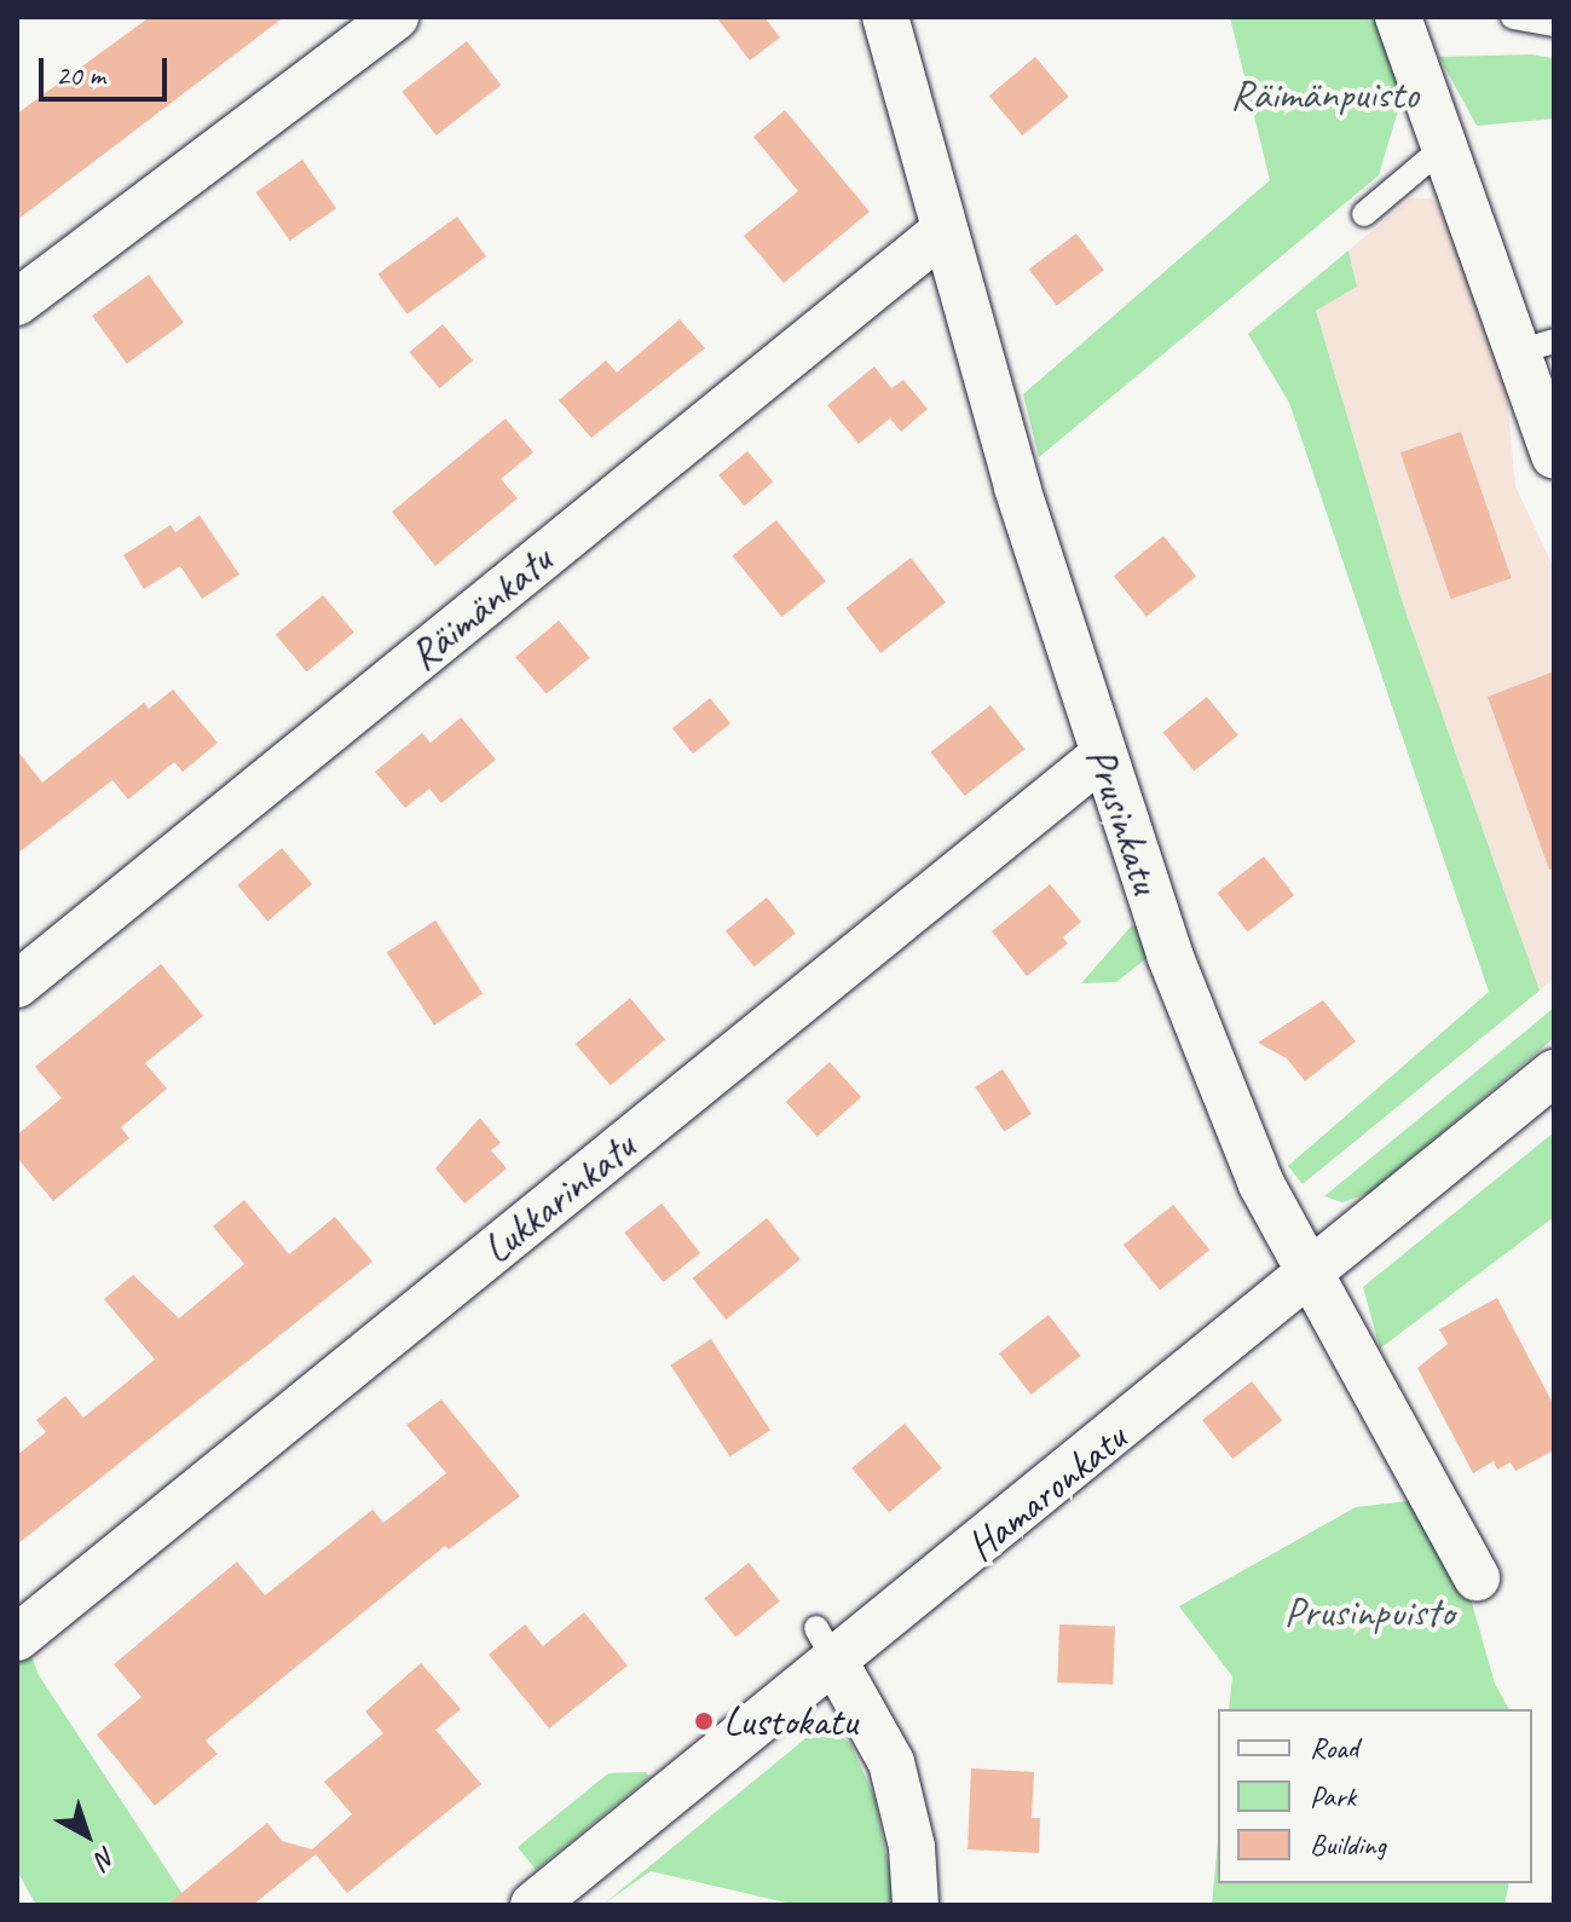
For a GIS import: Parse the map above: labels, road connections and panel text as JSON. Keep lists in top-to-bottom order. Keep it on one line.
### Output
{"streets":{"street":["Räimänkatu","Prusinkatu","Lukkarinkatu","Hamaronkatu"]},"crossings":[["Räimänkatu","Prusinkatu"],["Prusinkatu","Lukkarinkatu"],["Prusinkatu","Hamaronkatu"]],"parks":["Räimänpuisto","Prusinpuisto"],"places":["Lustokatu"],"legend":["Road","Park","Building"],"scale_bar":"20 m","north":"bottom right"}
